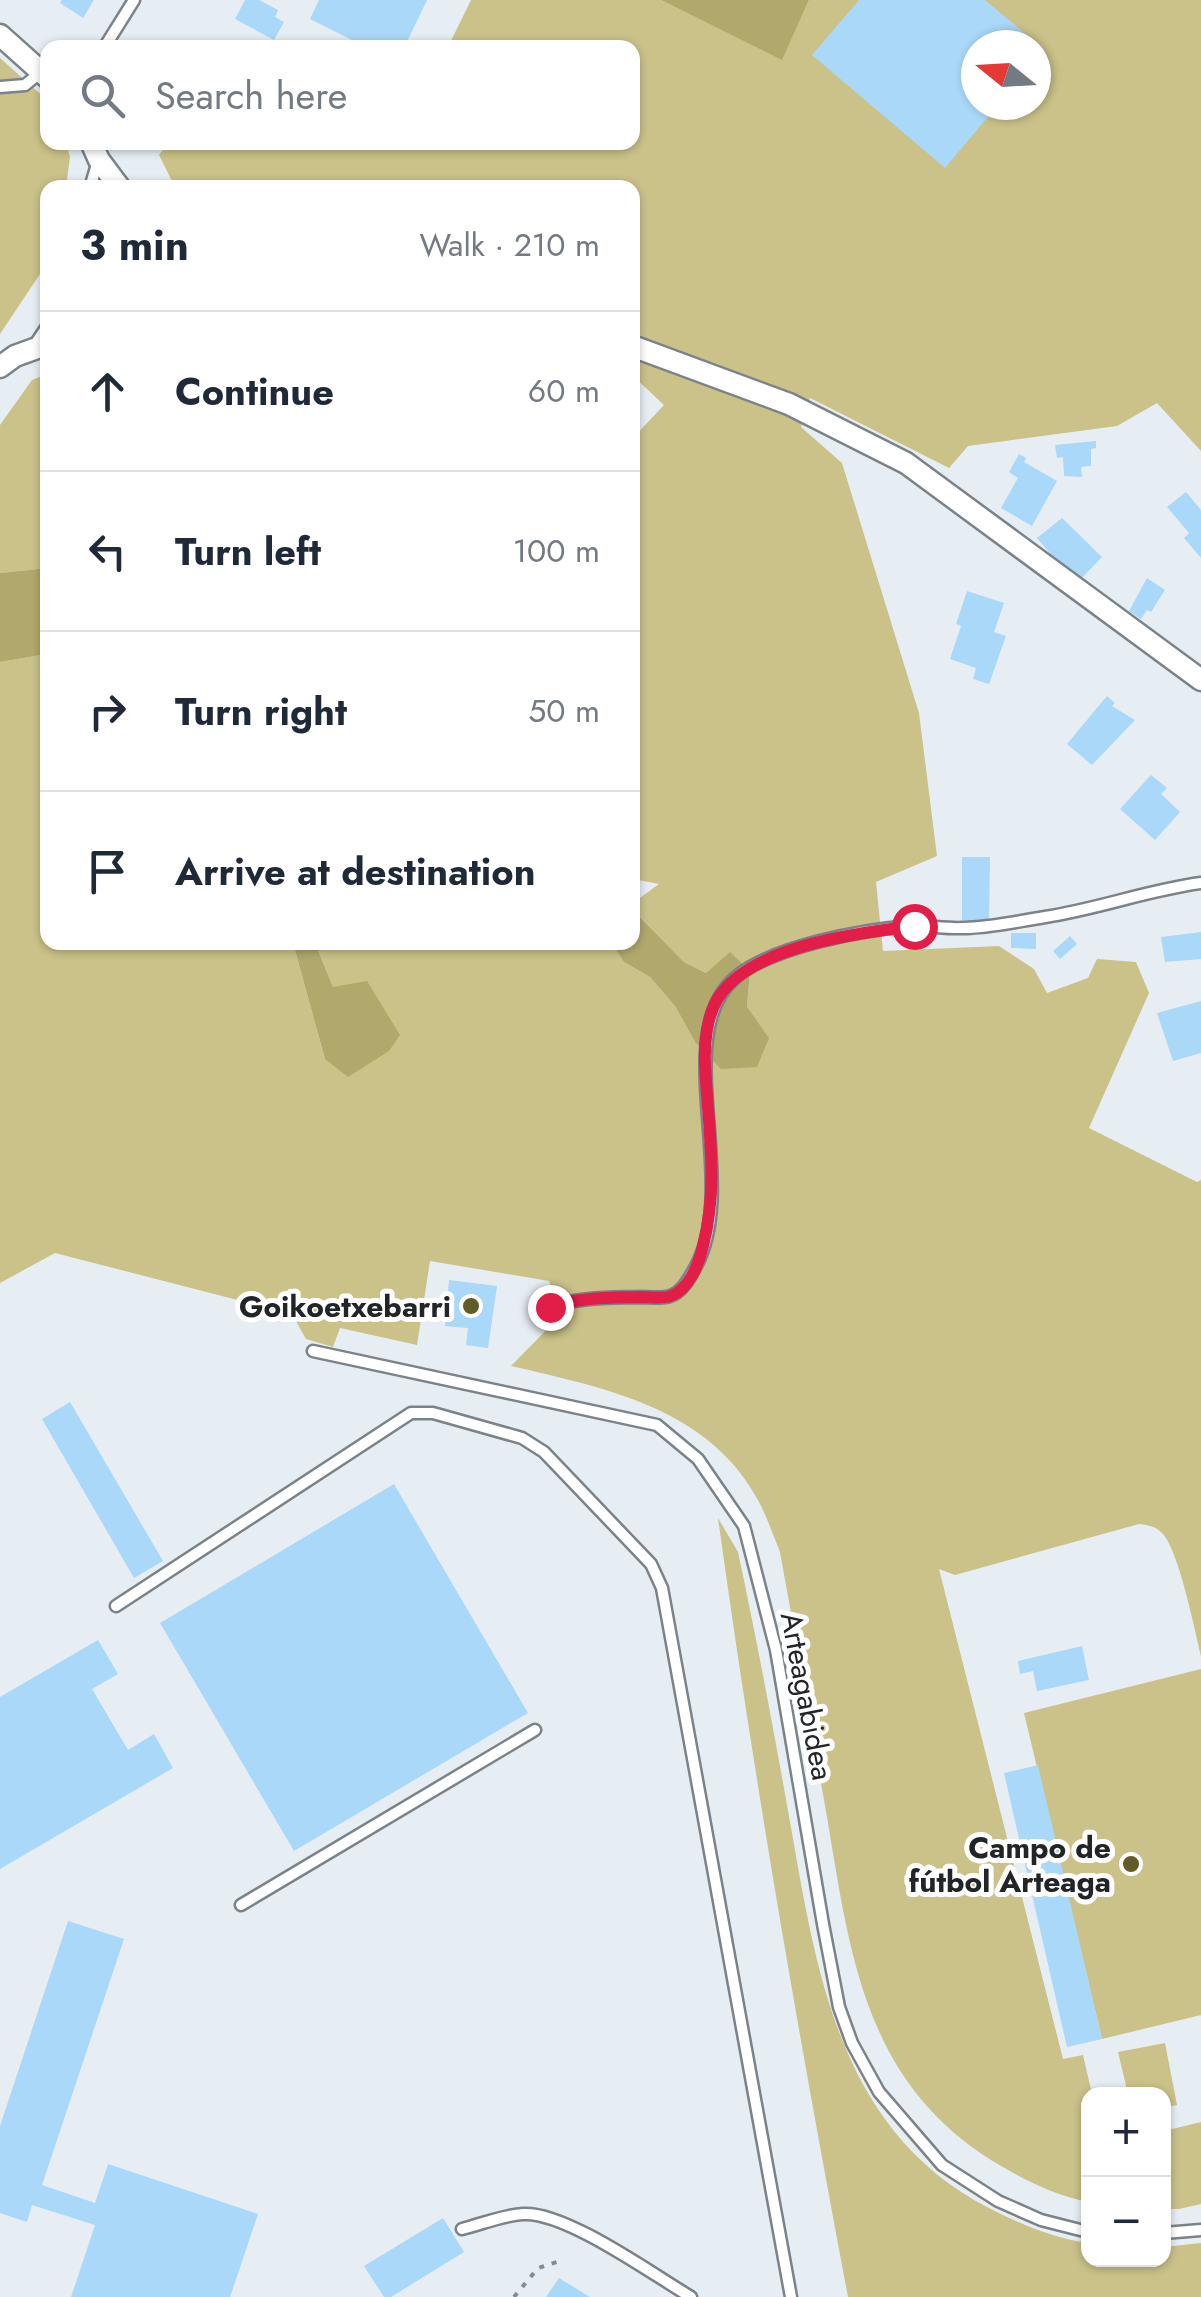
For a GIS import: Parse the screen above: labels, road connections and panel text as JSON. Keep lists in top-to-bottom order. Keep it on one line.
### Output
{"streets":{"lane":["Arteagabidea"]},"places":["Goikoetxebarri","Campo de fútbol Arteaga"],"north":"left","page":{"search":"Search here","heading":["3 min","Walk · 210 m"],"list":[["Continue","60 m"],["Turn left","100 m"],["Turn right","50 m"],"Arrive at destination"],"map_buttons":["+","−"]}}
